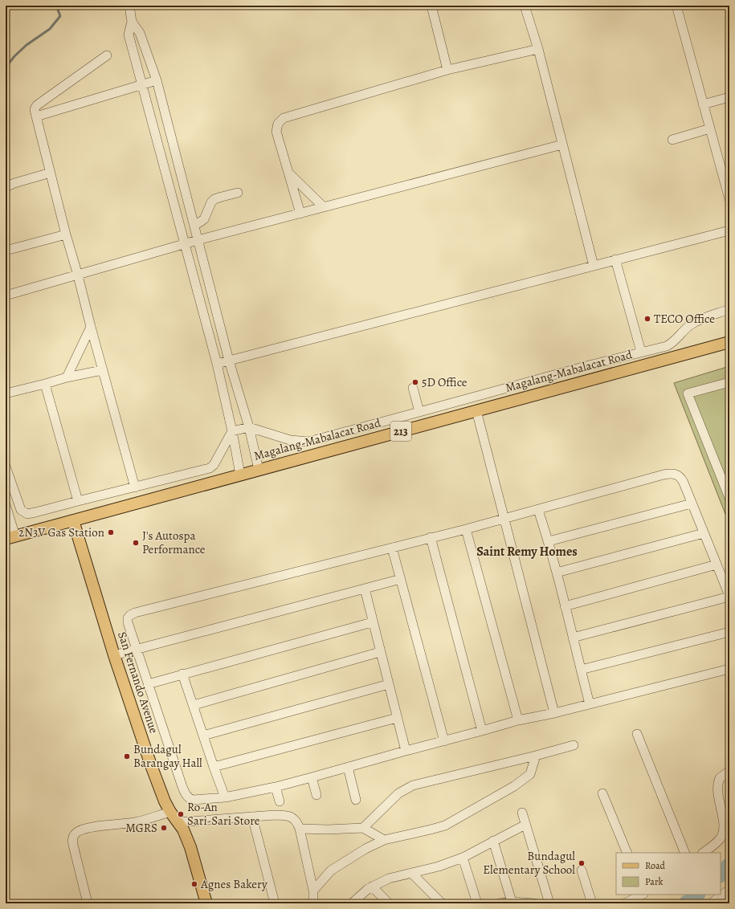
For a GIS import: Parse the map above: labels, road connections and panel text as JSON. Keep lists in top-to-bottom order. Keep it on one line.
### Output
{"streets":{"main road":["Magalang-Mabalacat Road","213","San Fernando Avenue"]},"crossings":[["Magalang-Mabalacat Road","San Fernando Avenue"]],"districts":["Saint Remy Homes"],"places":["TECO Office","5D Office","2N3V Gas Station","J's Autospa Performance","Bundagul Barangay Hall","Ro-An Sari-Sari Store","MGRS","Bundagul Elementary School","Agnes Bakery"],"legend":["Road","Park"]}
